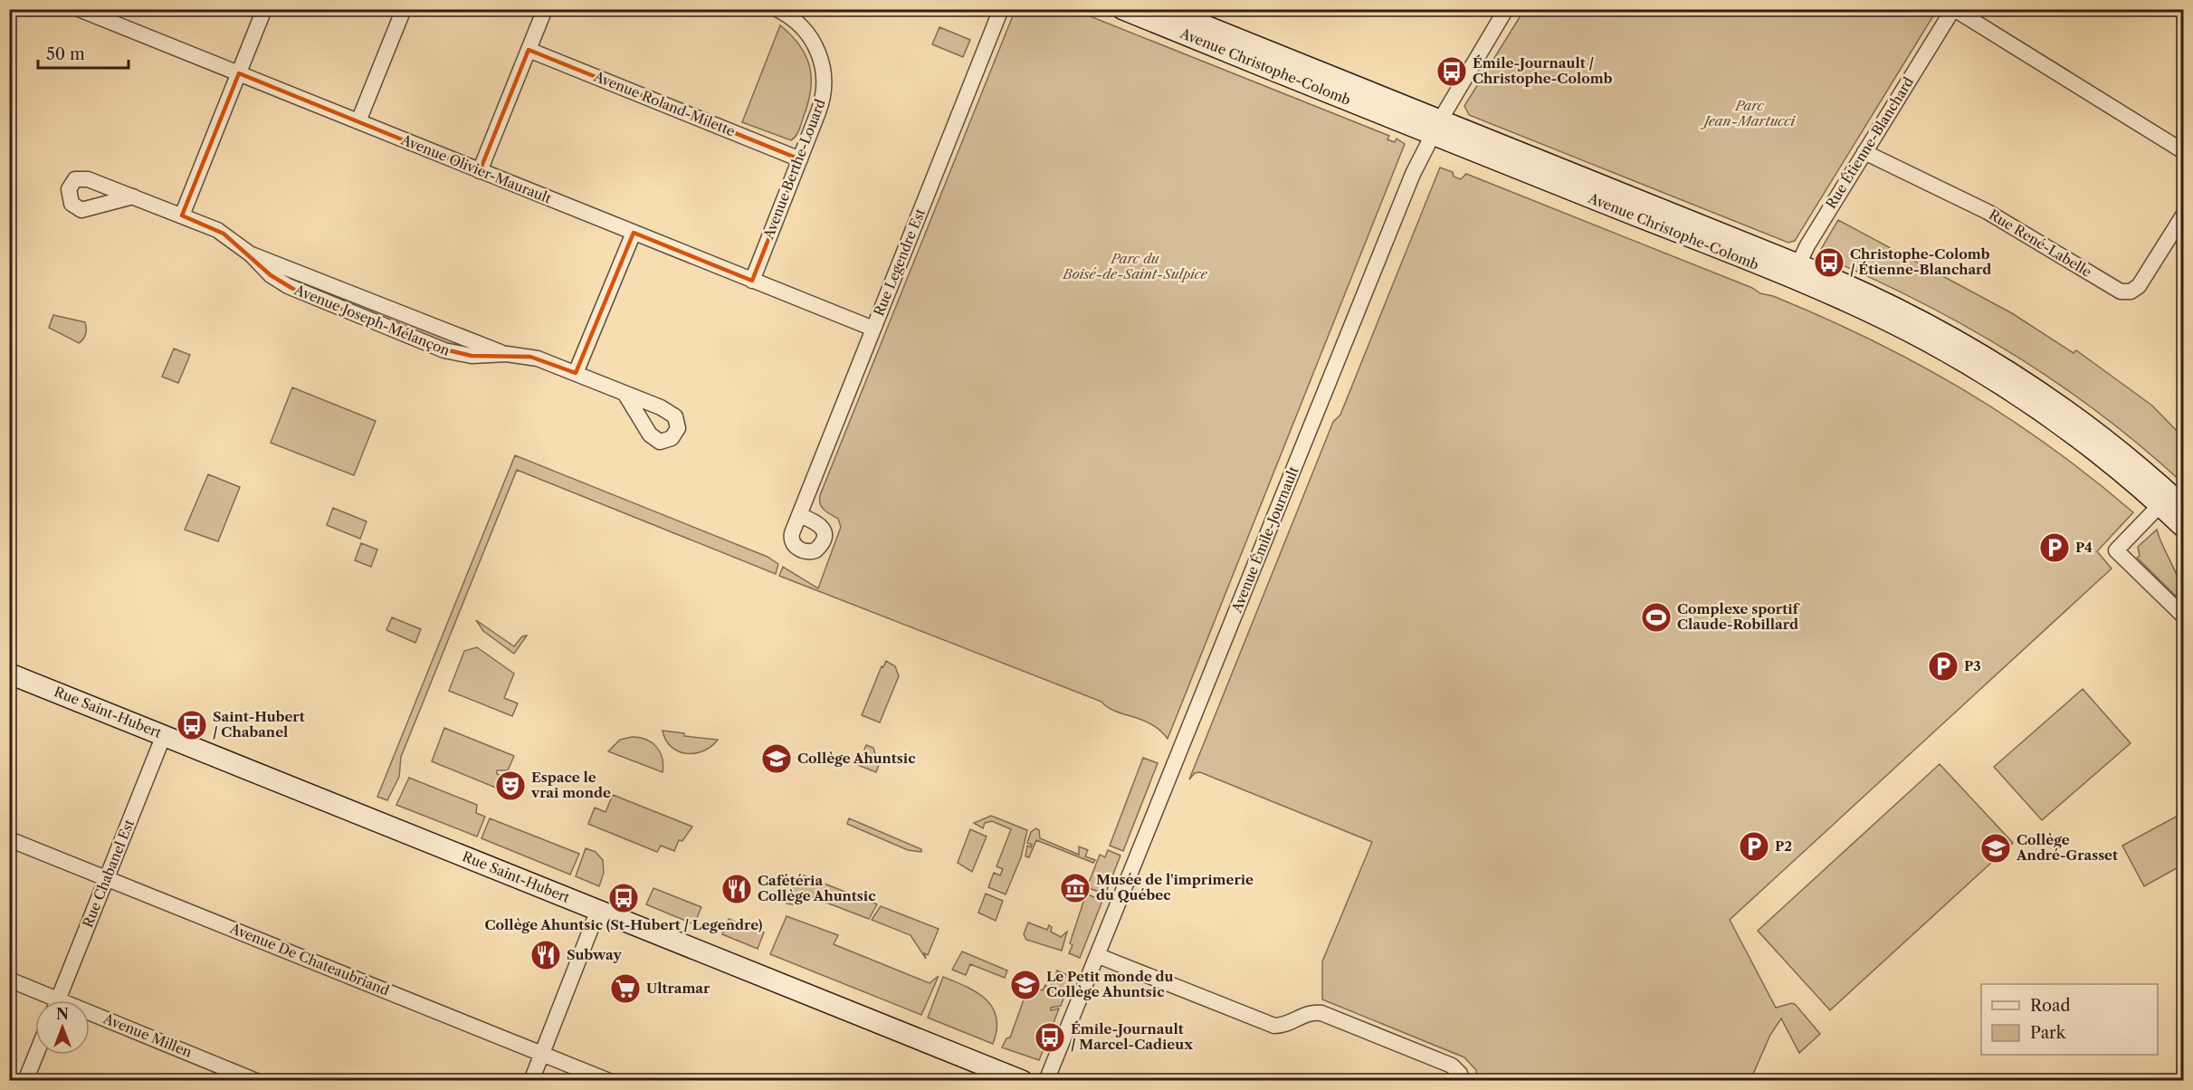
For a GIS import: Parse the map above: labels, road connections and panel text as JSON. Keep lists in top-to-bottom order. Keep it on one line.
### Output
{"streets":{"main road":["Avenue Christophe-Colomb","Rue Saint-Hubert"],"street":["Avenue Roland-Milette","Rue Étienne-Blanchard","Avenue Olivier-Maurault","Avenue Berthe-Louard","Rue René-Labelle","Rue Legendre Est","Avenue Joseph-Mélançon","Avenue Émile-Journault","Rue Chabanel Est","Avenue De Chateaubriand","Avenue Millen"]},"crossings":[["Avenue Christophe-Colomb","Rue Étienne-Blanchard"],["Avenue Christophe-Colomb","Avenue Émile-Journault"],["Avenue Roland-Milette","Avenue Berthe-Louard"],["Rue Étienne-Blanchard","Rue René-Labelle"],["Avenue Olivier-Maurault","Avenue Berthe-Louard"],["Avenue Olivier-Maurault","Rue Legendre Est"],["Rue Saint-Hubert","Rue Chabanel Est"],["Rue Chabanel Est","Avenue De Chateaubriand"]],"parks":["Parc Jean-Martucci","Parc du Boisé-de-Saint-Sulpice"],"places":{"bus stop":["Émile-Journault / Christophe-Colomb","Christophe-Colomb / Étienne-Blanchard","Saint-Hubert / Chabanel","Collège Ahuntsic (St-Hubert / Legendre)","Émile-Journault / Marcel-Cadieux"],"parking":["P4","P3","P2"],"sports":["Complexe sportif Claude-Robillard"],"school or university":["Collège Ahuntsic","Collège André-Grasset","Le Petit monde du Collège Ahuntsic"],"theatre":["Espace le vrai monde"],"museum":["Musée de l'imprimerie du Québec"],"restaurant":["Cafétéria Collège Ahuntsic","Subway"],"supermarket":["Ultramar"]},"legend":["Road","Park"],"scale_bar":"50 m","north":"top"}
